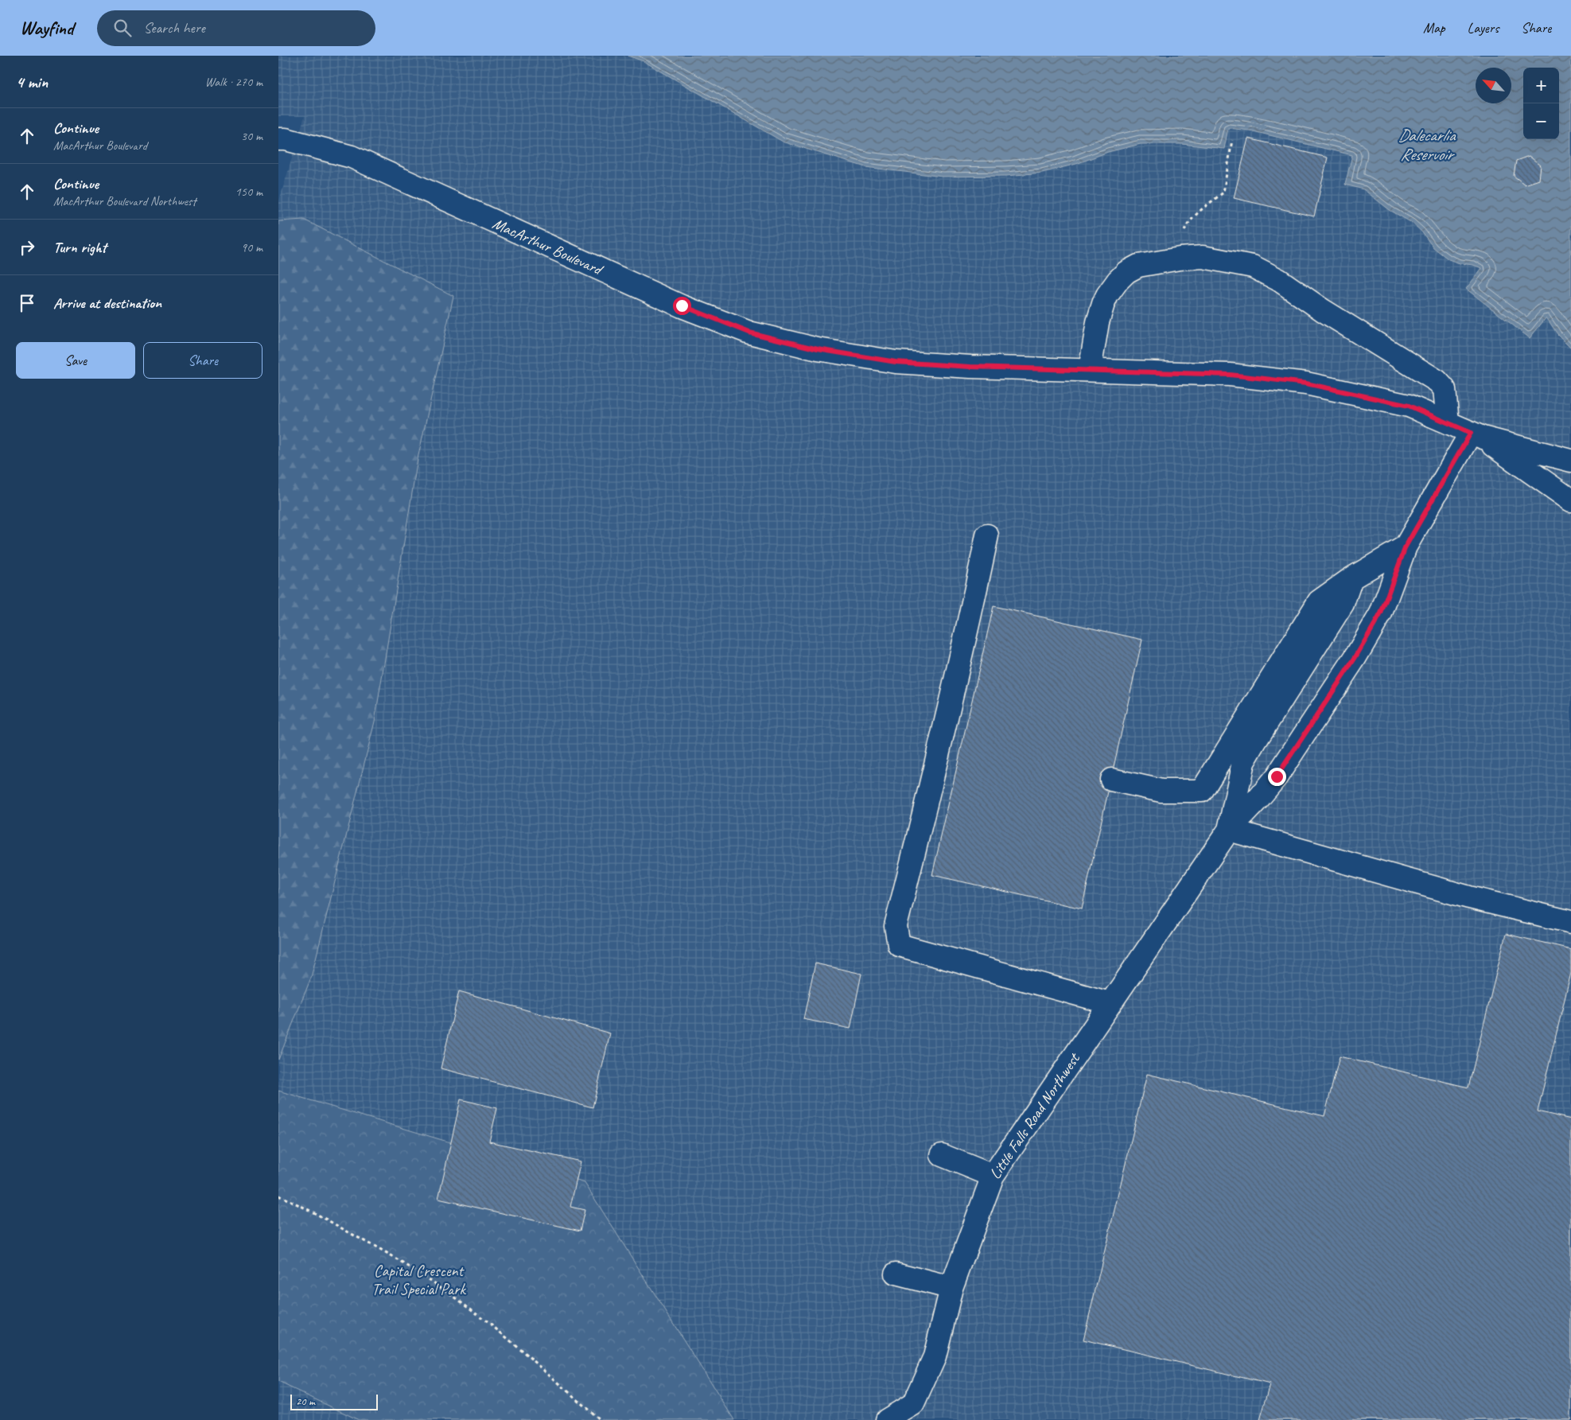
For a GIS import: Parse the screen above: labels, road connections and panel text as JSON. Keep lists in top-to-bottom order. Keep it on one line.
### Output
{"streets":{"main road":["MacArthur Boulevard","Little Falls Road Northwest"]},"water":["Dalecarlia Reservoir"],"parks":["Capital Crescent Trail Special Park"],"scale_bar":"20 m","north":"top left","page":{"header":"Wayfind","search":"Search here","nav":["Map","Layers","Share"],"heading":["4 min","Walk · 270 m"],"map_buttons":["+","−"],"list":[["Continue","MacArthur Boulevard","30 m"],["Continue","MacArthur Boulevard Northwest","150 m"],["Turn right","90 m"],"Arrive at destination"],"buttons":["Save","Share"],"scale":"20 m"}}
